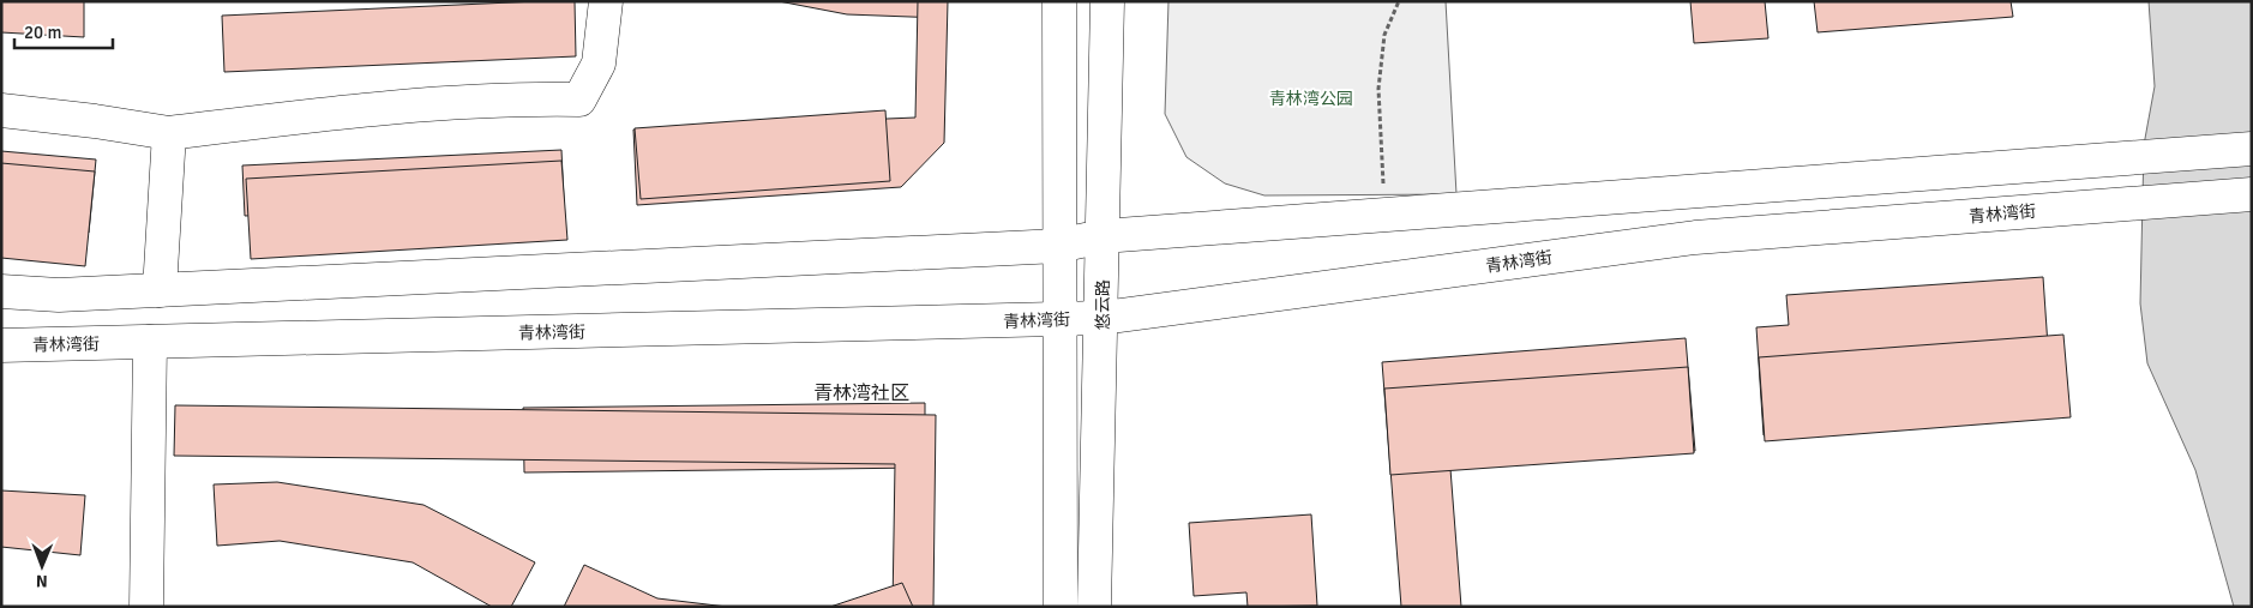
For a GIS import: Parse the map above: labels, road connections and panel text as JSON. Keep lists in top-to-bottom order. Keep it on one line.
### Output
{"streets":{"street":["青林湾街","悠云路"]},"crossings":[["青林湾街","悠云路"]],"districts":["青林湾社区"],"parks":["青林湾公园"],"scale_bar":"20 m","north":"bottom"}
